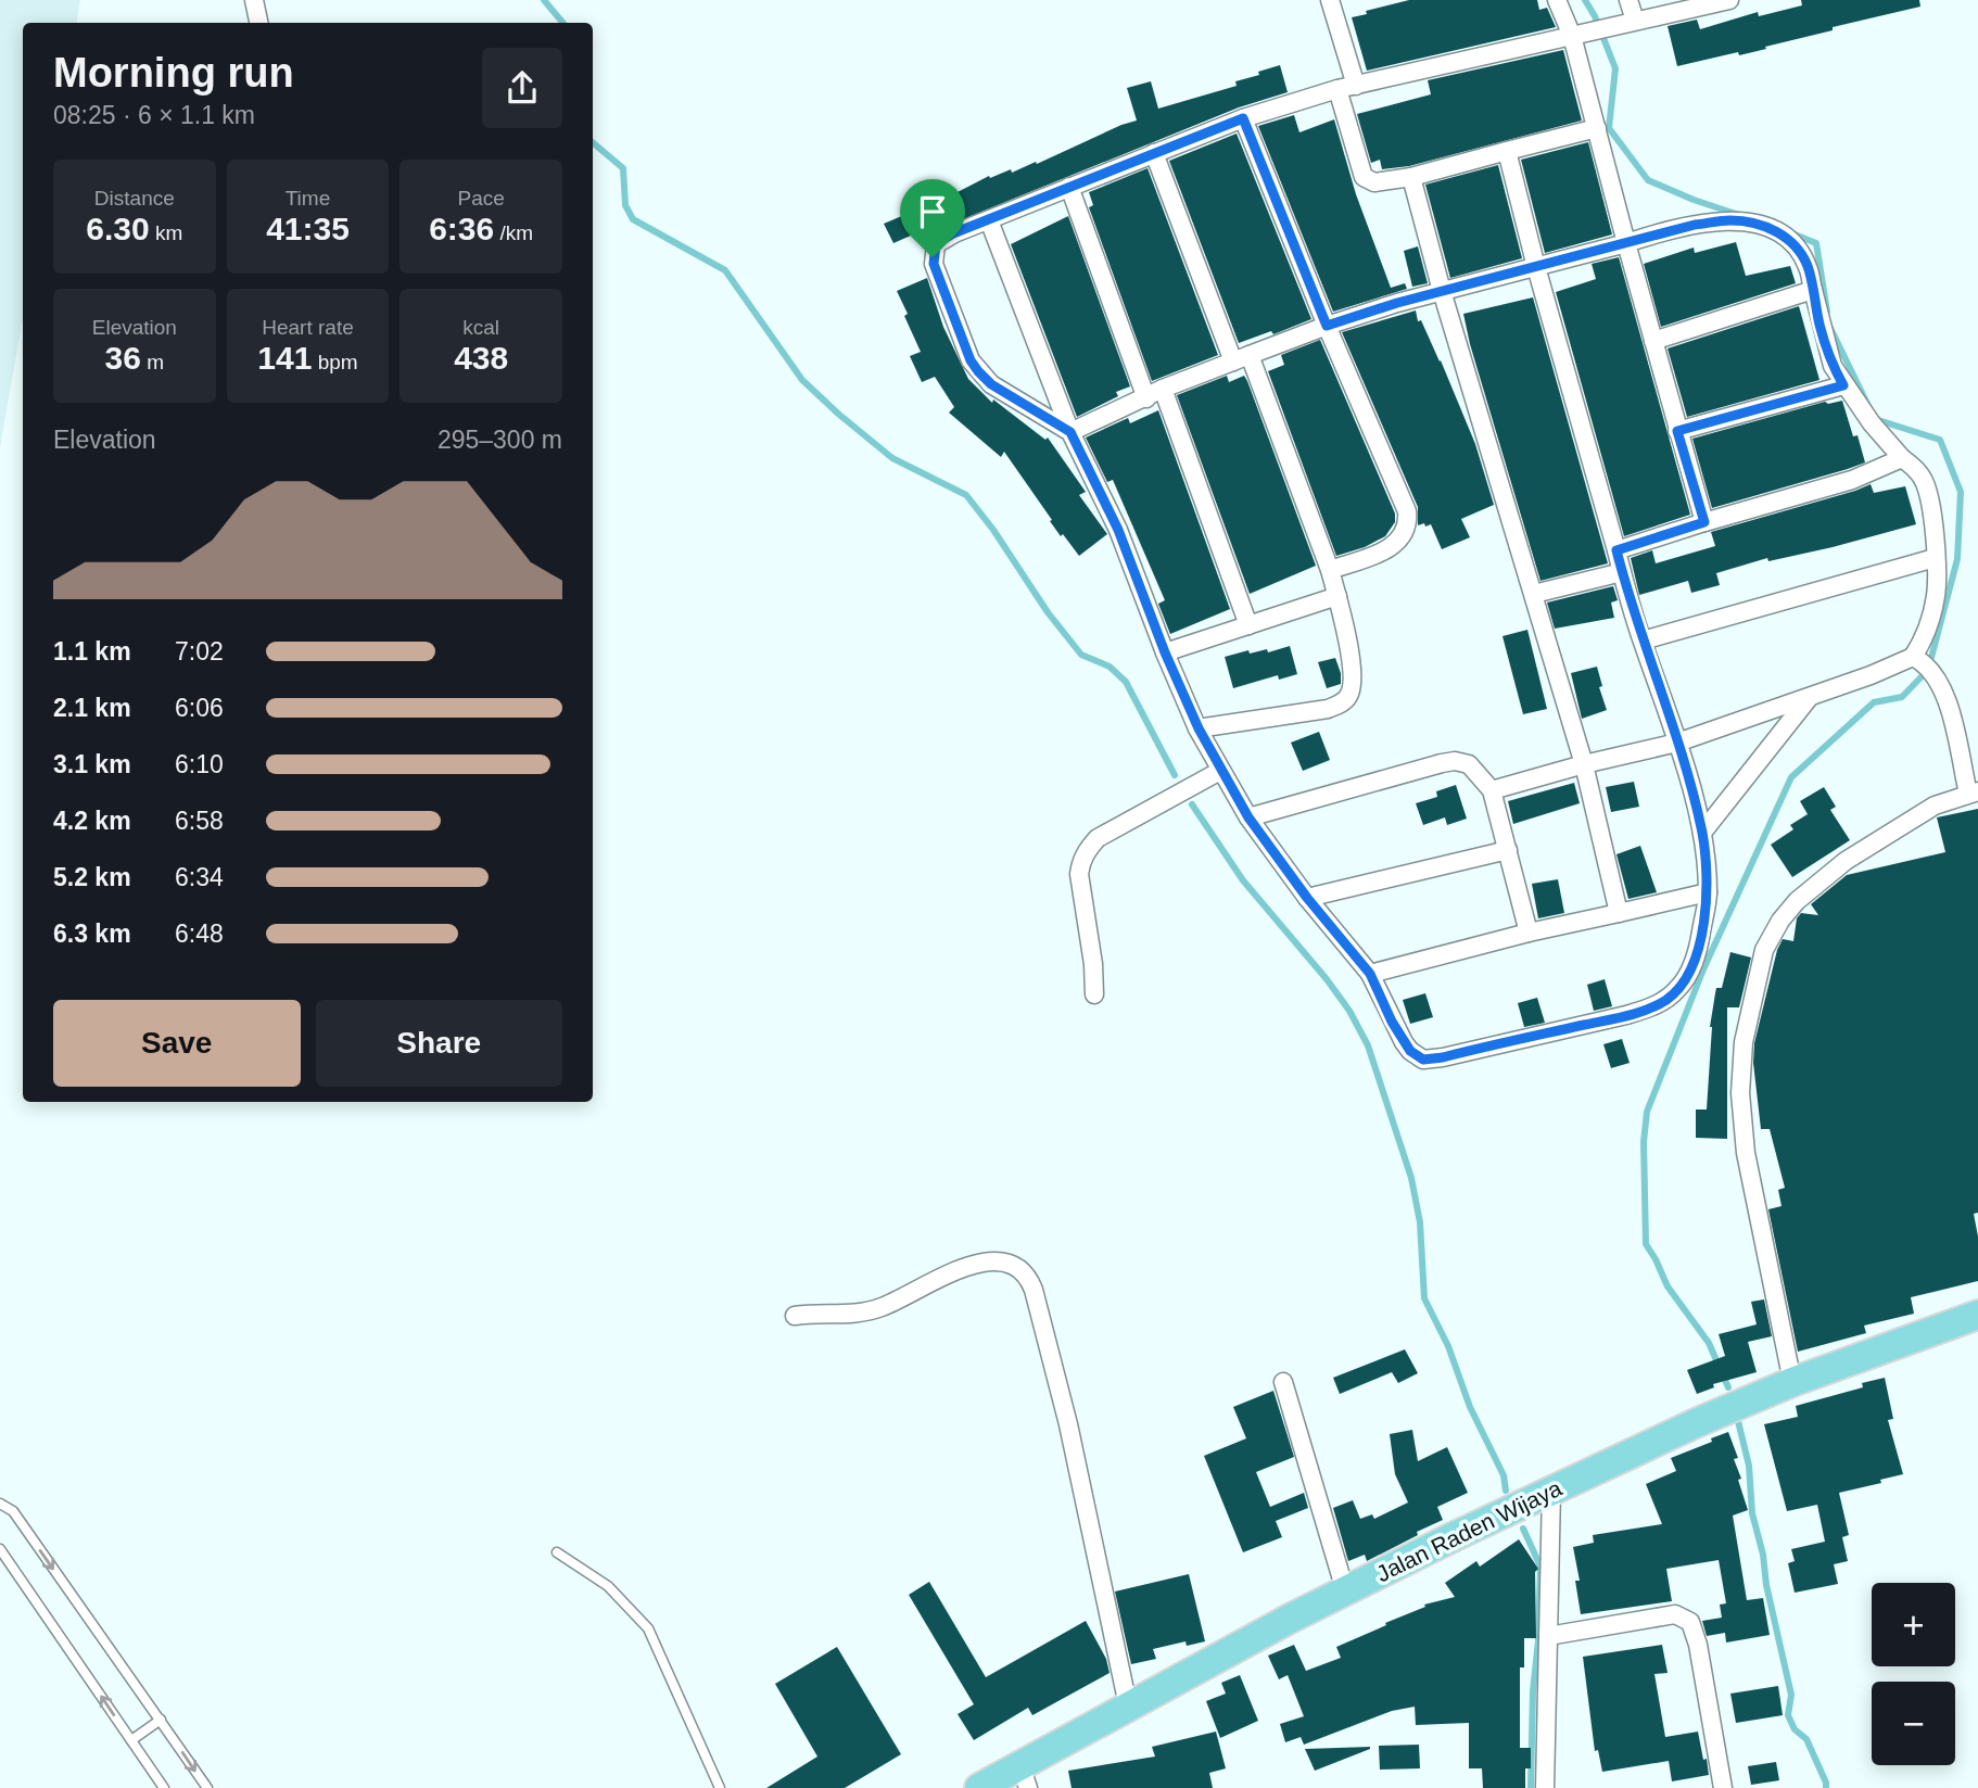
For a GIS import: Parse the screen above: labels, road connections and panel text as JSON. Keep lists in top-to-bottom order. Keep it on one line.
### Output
{"streets":{"highway":["Jalan Raden Wijaya"]},"page":{"heading":["Morning run","08:25 · 6 × 1.1 km"],"stats":[["Distance","6.30 km"],["Time","41:35"],["Pace","6:36 /km"],["Elevation","36 m"],["Heart rate","141 bpm"],["kcal","438"]],"chart":["Elevation","295–300 m"],"list":[{"name":"1.1 km","note":"7:02"},{"name":"2.1 km","note":"6:06"},{"name":"3.1 km","note":"6:10"},{"name":"4.2 km","note":"6:58"},{"name":"5.2 km","note":"6:34"},{"name":"6.3 km","note":"6:48"}],"buttons":["Save","Share"],"map_buttons":["+","−"]}}
